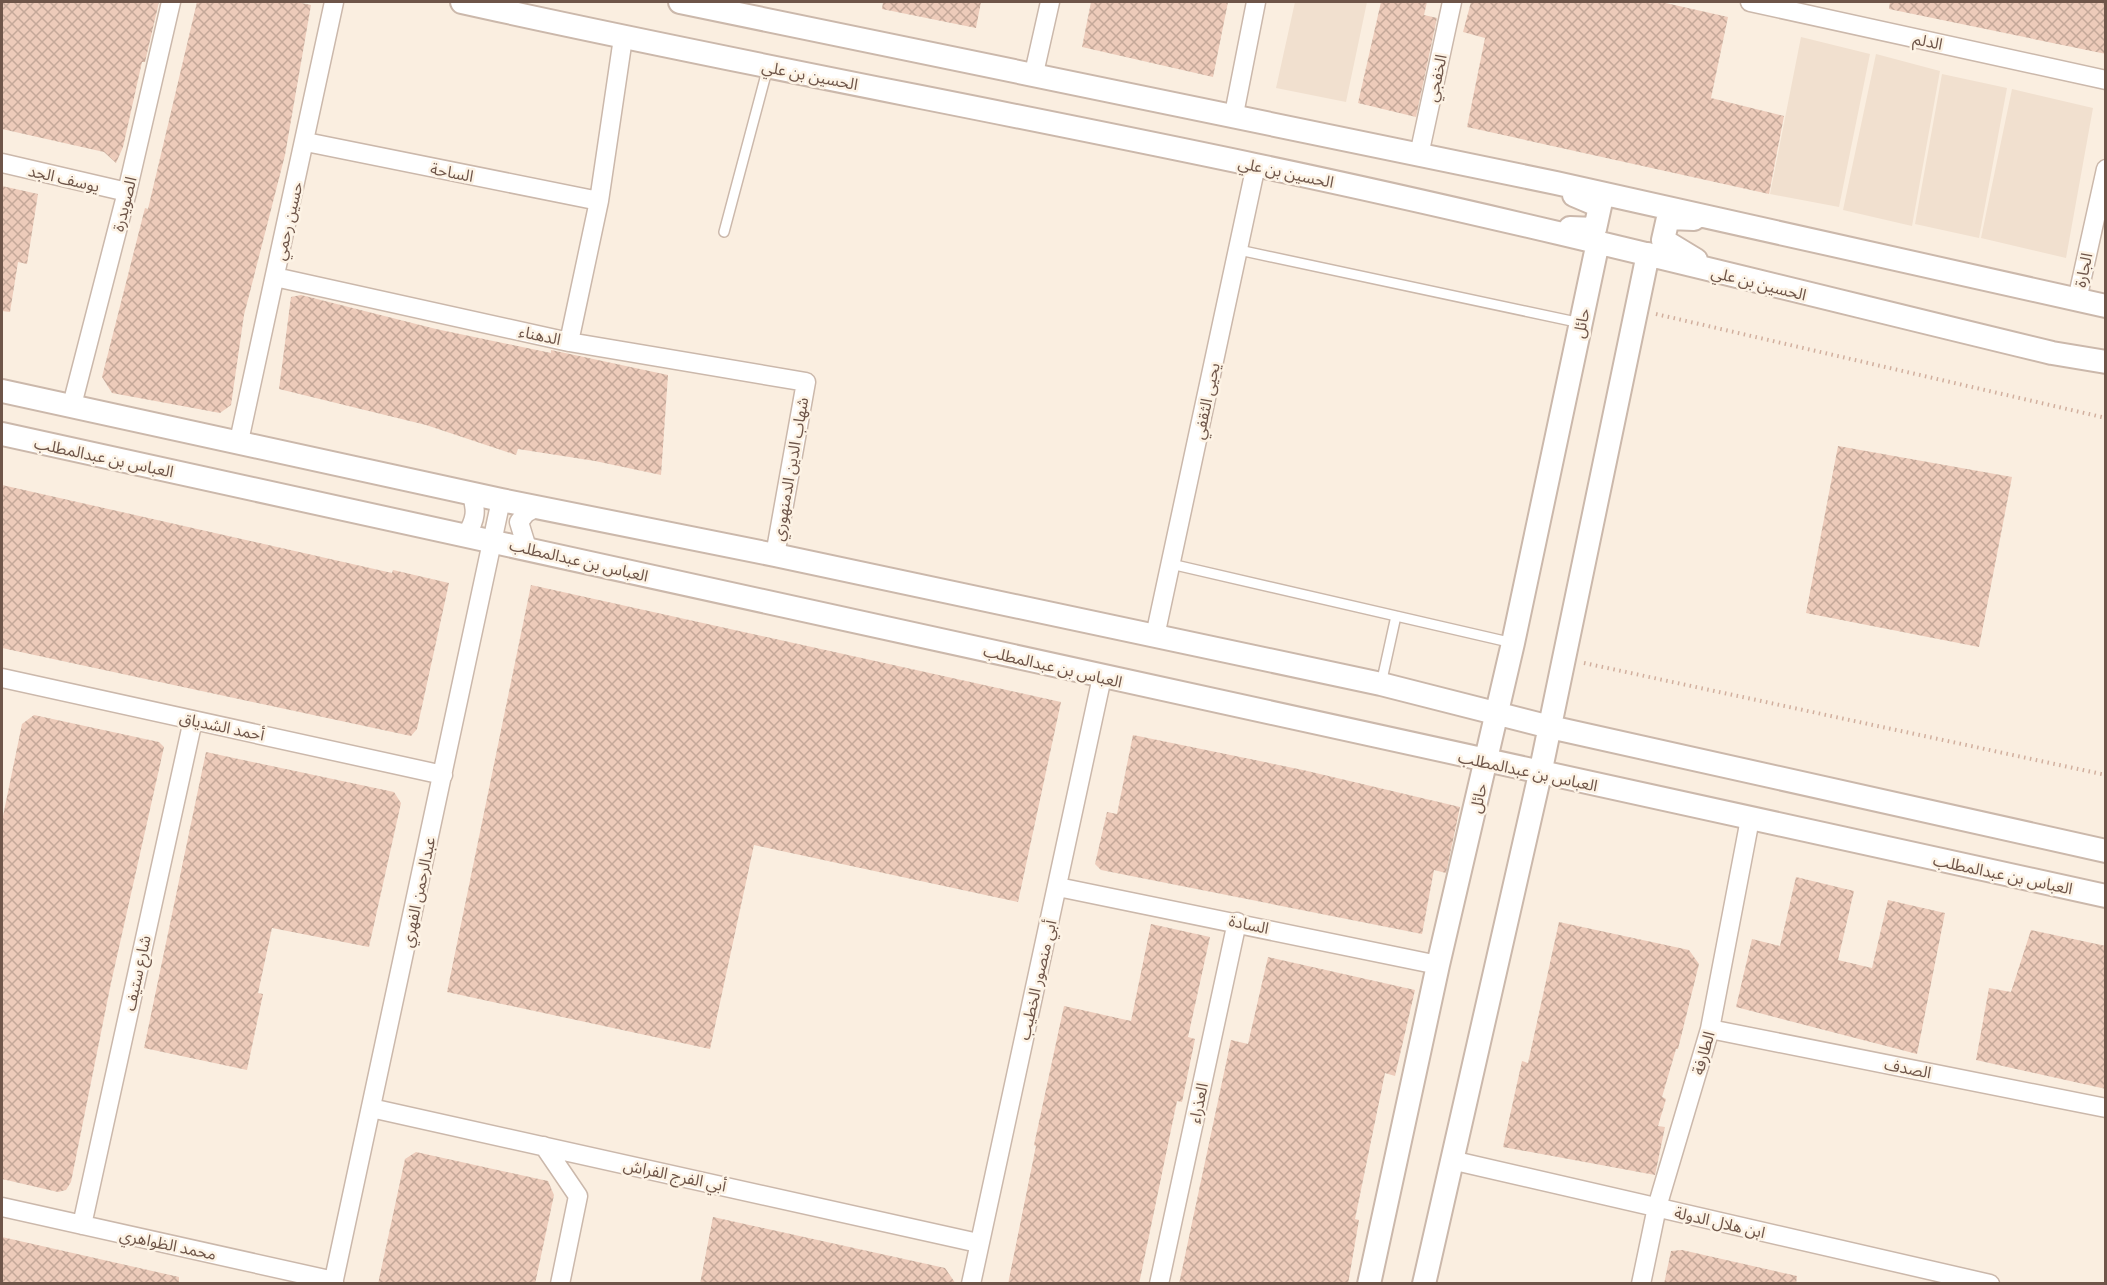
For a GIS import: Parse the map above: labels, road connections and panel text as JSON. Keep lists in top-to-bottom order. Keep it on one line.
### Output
{"streets":{"street":["الدلم","الحسين بن علي","الخفجي","الساحة","يوسف الجد","الصويدرة","حسين رحمي","الجارة","حائل","الدهناء","يحيى الثقفي","العباس بن عبدالمطلب","شهاب الدين الدمنهوري","أحمد الشدياق","عبدالرحمن الفهري","السادة","شارع ستيف","أبي منصور الخطيب","الطارفة","الصدف","العذراء","أبي الفرج الفراش","ابن هلال الدولة","محمد الظواهري"]},"crossings":[["الحسين بن علي","حائل"],["الحسين بن علي","يحيى الثقفي"],["الساحة","حسين رحمي"],["يوسف الجد","الصويدرة"],["حسين رحمي","الدهناء"],["حائل","العباس بن عبدالمطلب"],["حائل","السادة"],["الدهناء","شهاب الدين الدمنهوري"],["العباس بن عبدالمطلب","عبدالرحمن الفهري"],["العباس بن عبدالمطلب","أبي منصور الخطيب"],["العباس بن عبدالمطلب","الطارفة"],["أحمد الشدياق","عبدالرحمن الفهري"],["أحمد الشدياق","شارع ستيف"],["عبدالرحمن الفهري","أبي الفرج الفراش"],["عبدالرحمن الفهري","محمد الظواهري"],["السادة","أبي منصور الخطيب"],["السادة","العذراء"],["شارع ستيف","محمد الظواهري"],["أبي منصور الخطيب","أبي الفرج الفراش"],["الطارفة","الصدف"],["الطارفة","ابن هلال الدولة"]]}
